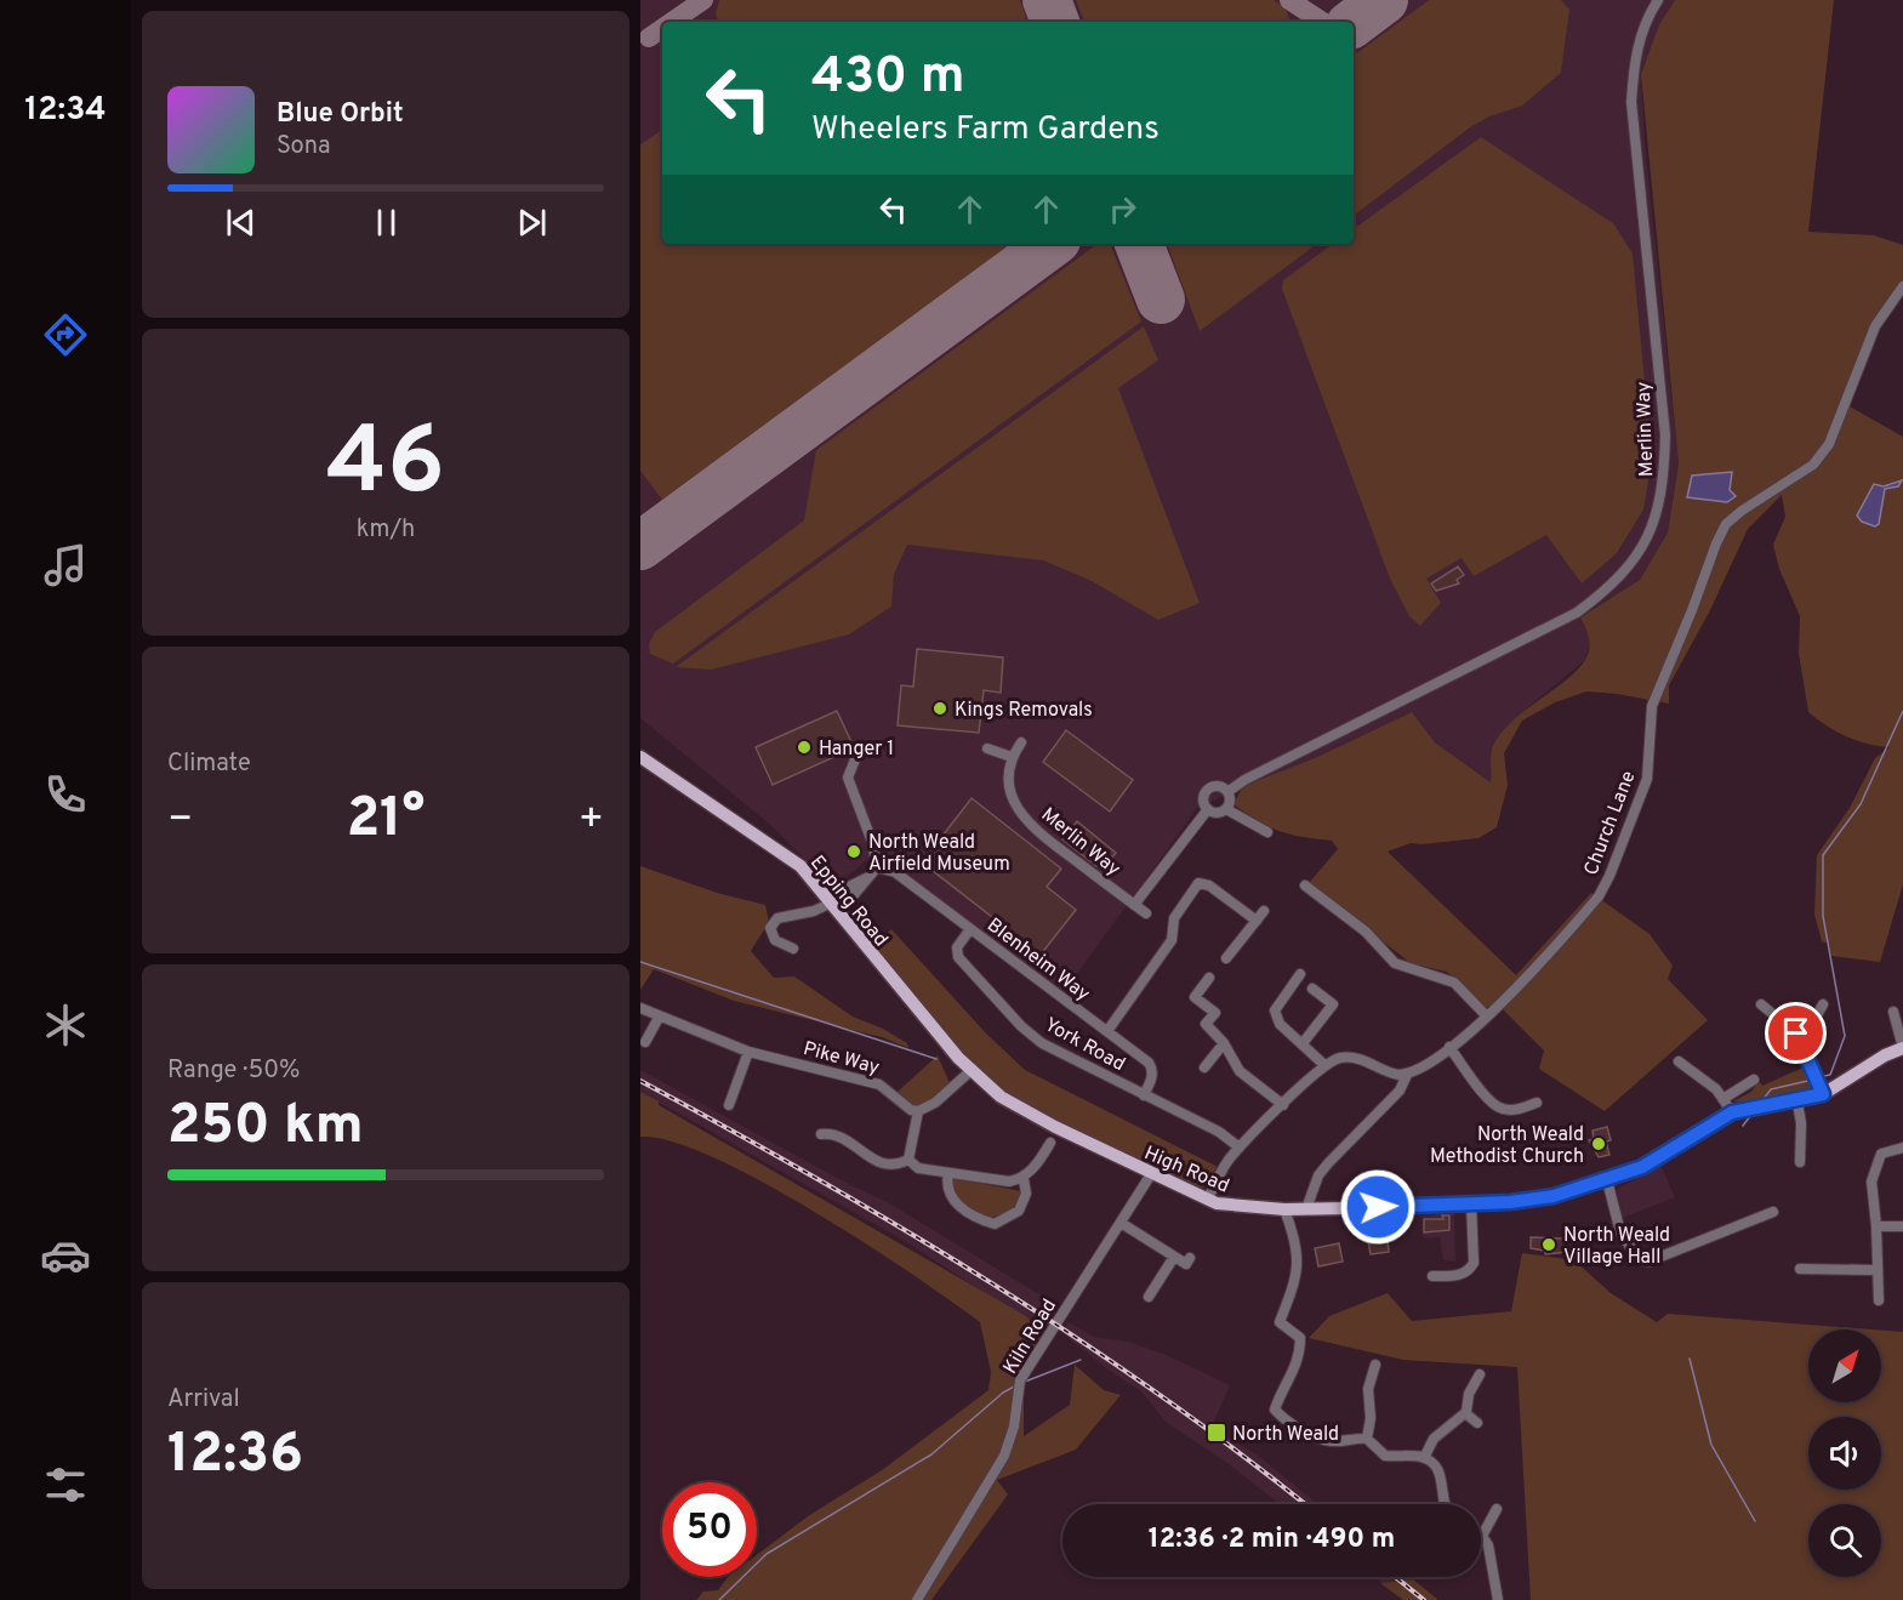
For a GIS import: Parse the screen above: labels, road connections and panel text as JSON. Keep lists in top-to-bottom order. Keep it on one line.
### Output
{"streets":{"main road":["Epping Road","High Road"],"street":["Merlin Way","Church Lane","Blenheim Way","York Road","Pike Way","Kiln Road"]},"crossings":[["Epping Road","High Road"],["Blenheim Way","York Road"],["High Road","Kiln Road"]],"places":{"other":["Kings Removals","Hanger 1","North Weald Airfield Museum","North Weald Methodist Church","North Weald Village Hall"],"transit":["North Weald"]},"north":"top right","page":{"tabs":"12:34","turn":["430 m","Wheelers Farm Gardens"],"song":["Blue Orbit","Sona"],"tile":[["46","km/h"],"Climate",["Range · 50%","250 km"],["Arrival","12:36"]],"heat":["−","21°","+"],"limit":"50","trip":"12:36 · 2 min · 490 m"}}
